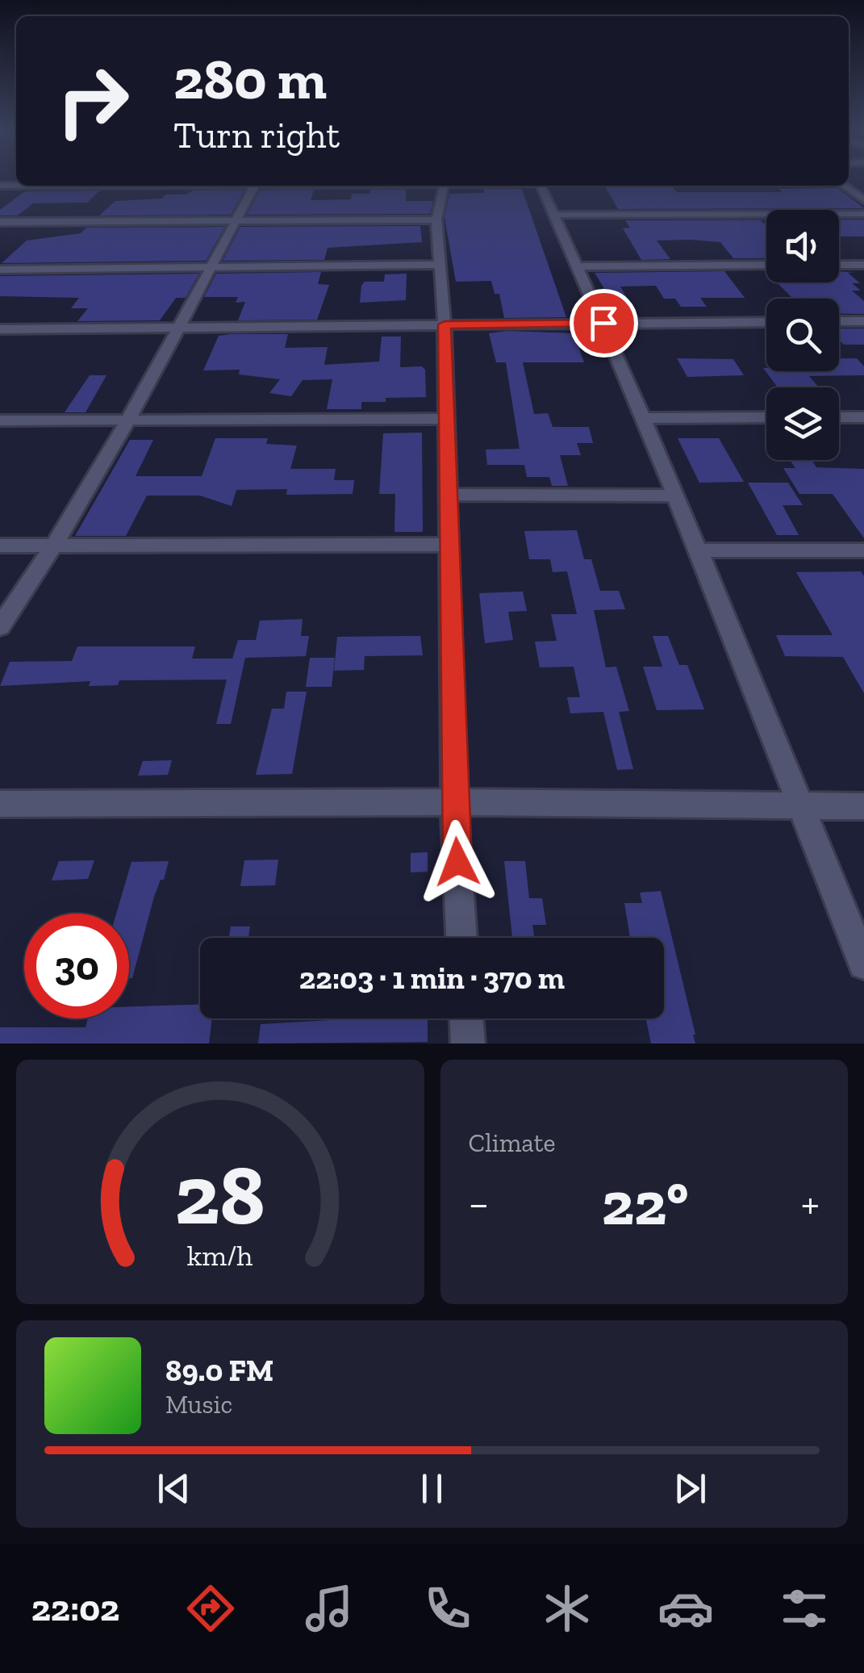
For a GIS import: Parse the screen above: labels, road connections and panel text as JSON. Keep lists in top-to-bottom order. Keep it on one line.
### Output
{"page":{"turn":["280 m","Turn right"],"limit":"30","trip":"22:03 · 1 min · 370 m","tile":"Climate","heat":["−","22°","+"],"song":["89.0 FM","Music"],"tabs":"22:02","gauge":["28","km/h"]}}
